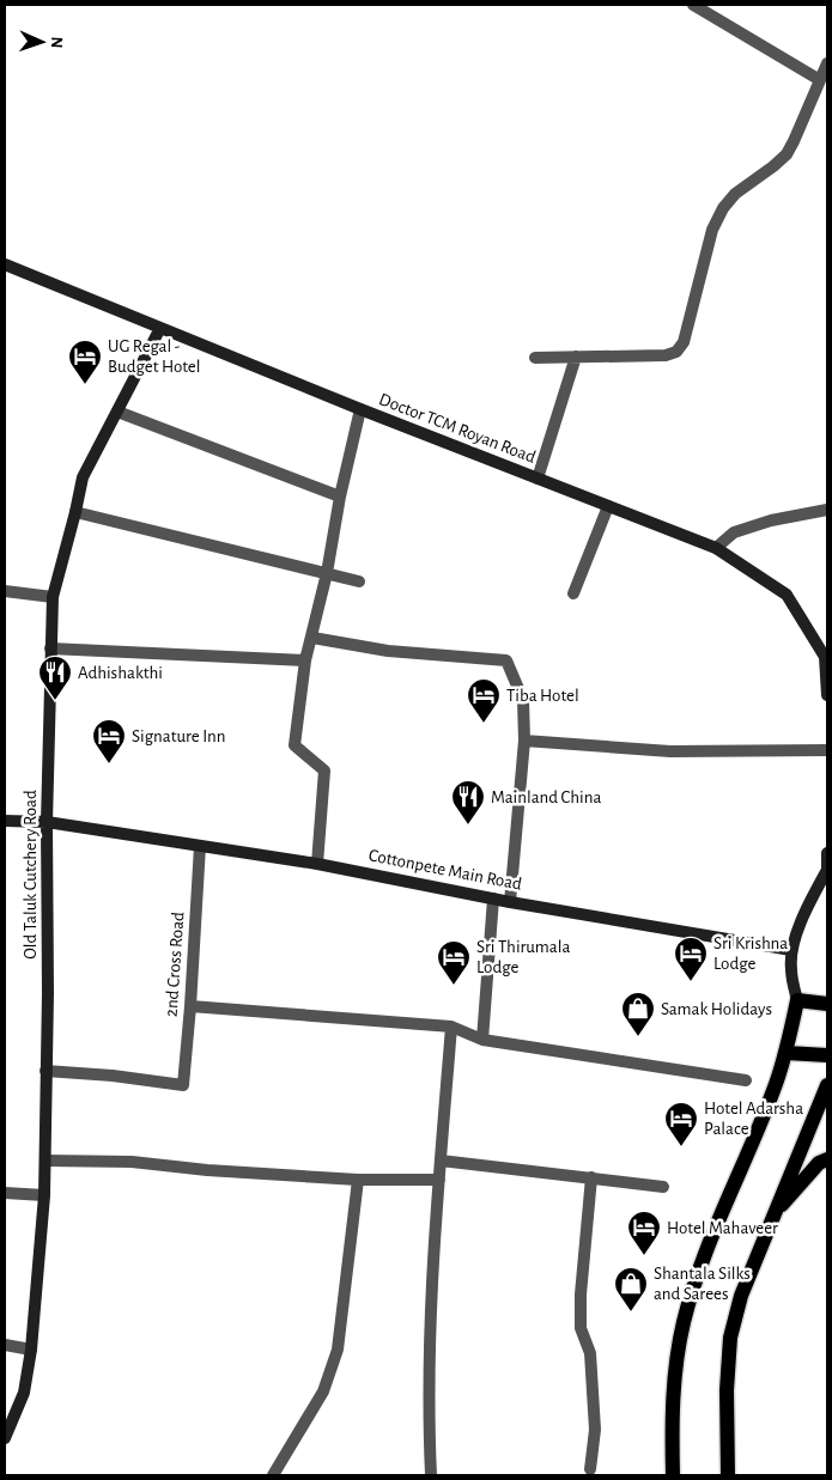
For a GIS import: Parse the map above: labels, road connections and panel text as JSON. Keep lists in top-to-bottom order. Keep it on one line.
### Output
{"streets":{"main road":["Doctor TCM Royan Road","Cottonpete Main Road","Old Taluk Cutchery Road"],"street":["2nd Cross Road"]},"crossings":[["Doctor TCM Royan Road","Old Taluk Cutchery Road"],["Cottonpete Main Road","Old Taluk Cutchery Road"],["Cottonpete Main Road","2nd Cross Road"],["Old Taluk Cutchery Road","2nd Cross Road"]],"places":{"hotel":["UG Regal - Budget Hotel","Tiba Hotel","Signature Inn","Sri Krishna Lodge","Sri Thirumala Lodge","Hotel Adarsha Palace","Hotel Mahaveer"],"restaurant":["Adhishakthi","Mainland China"],"shop":["Samak Holidays","Shantala Silks and Sarees"]},"north":"right"}
